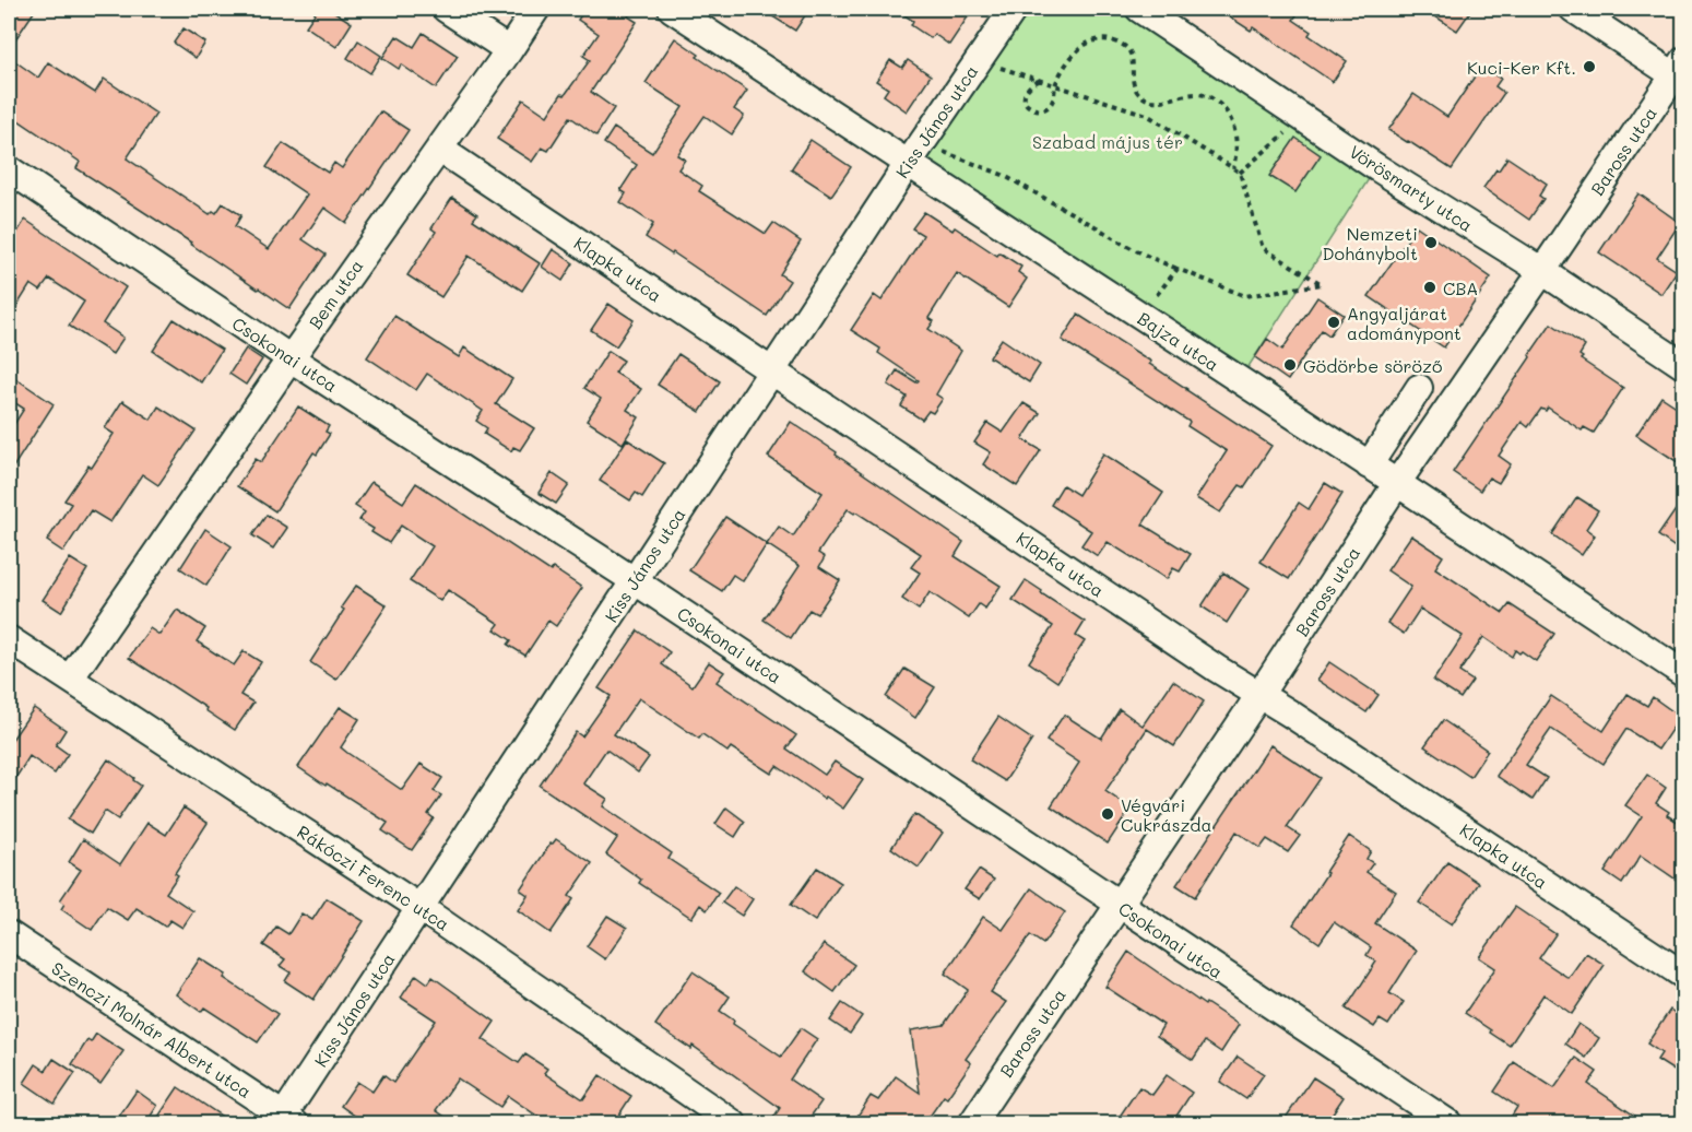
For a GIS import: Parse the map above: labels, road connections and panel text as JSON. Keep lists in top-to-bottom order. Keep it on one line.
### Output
{"streets":{"street":["Kiss János utca","Baross utca","Vörösmarty utca","Klapka utca","Bem utca","Bajza utca","Csokonai utca","Rákóczi Ferenc utca","Szenczi Molnár Albert utca"]},"crossings":[["Kiss János utca","Klapka utca"],["Kiss János utca","Bajza utca"],["Kiss János utca","Csokonai utca"],["Kiss János utca","Rákóczi Ferenc utca"],["Kiss János utca","Szenczi Molnár Albert utca"],["Baross utca","Vörösmarty utca"],["Baross utca","Klapka utca"],["Baross utca","Bajza utca"],["Baross utca","Csokonai utca"],["Klapka utca","Bem utca"],["Bem utca","Csokonai utca"],["Bem utca","Rákóczi Ferenc utca"]],"parks":["Szabad május tér"],"places":["Kuci-Ker Kft.","Nemzeti Dohánybolt","CBA","Angyaljárat adománypont","Gödörbe söröző","Végvári Cukrászda"]}
